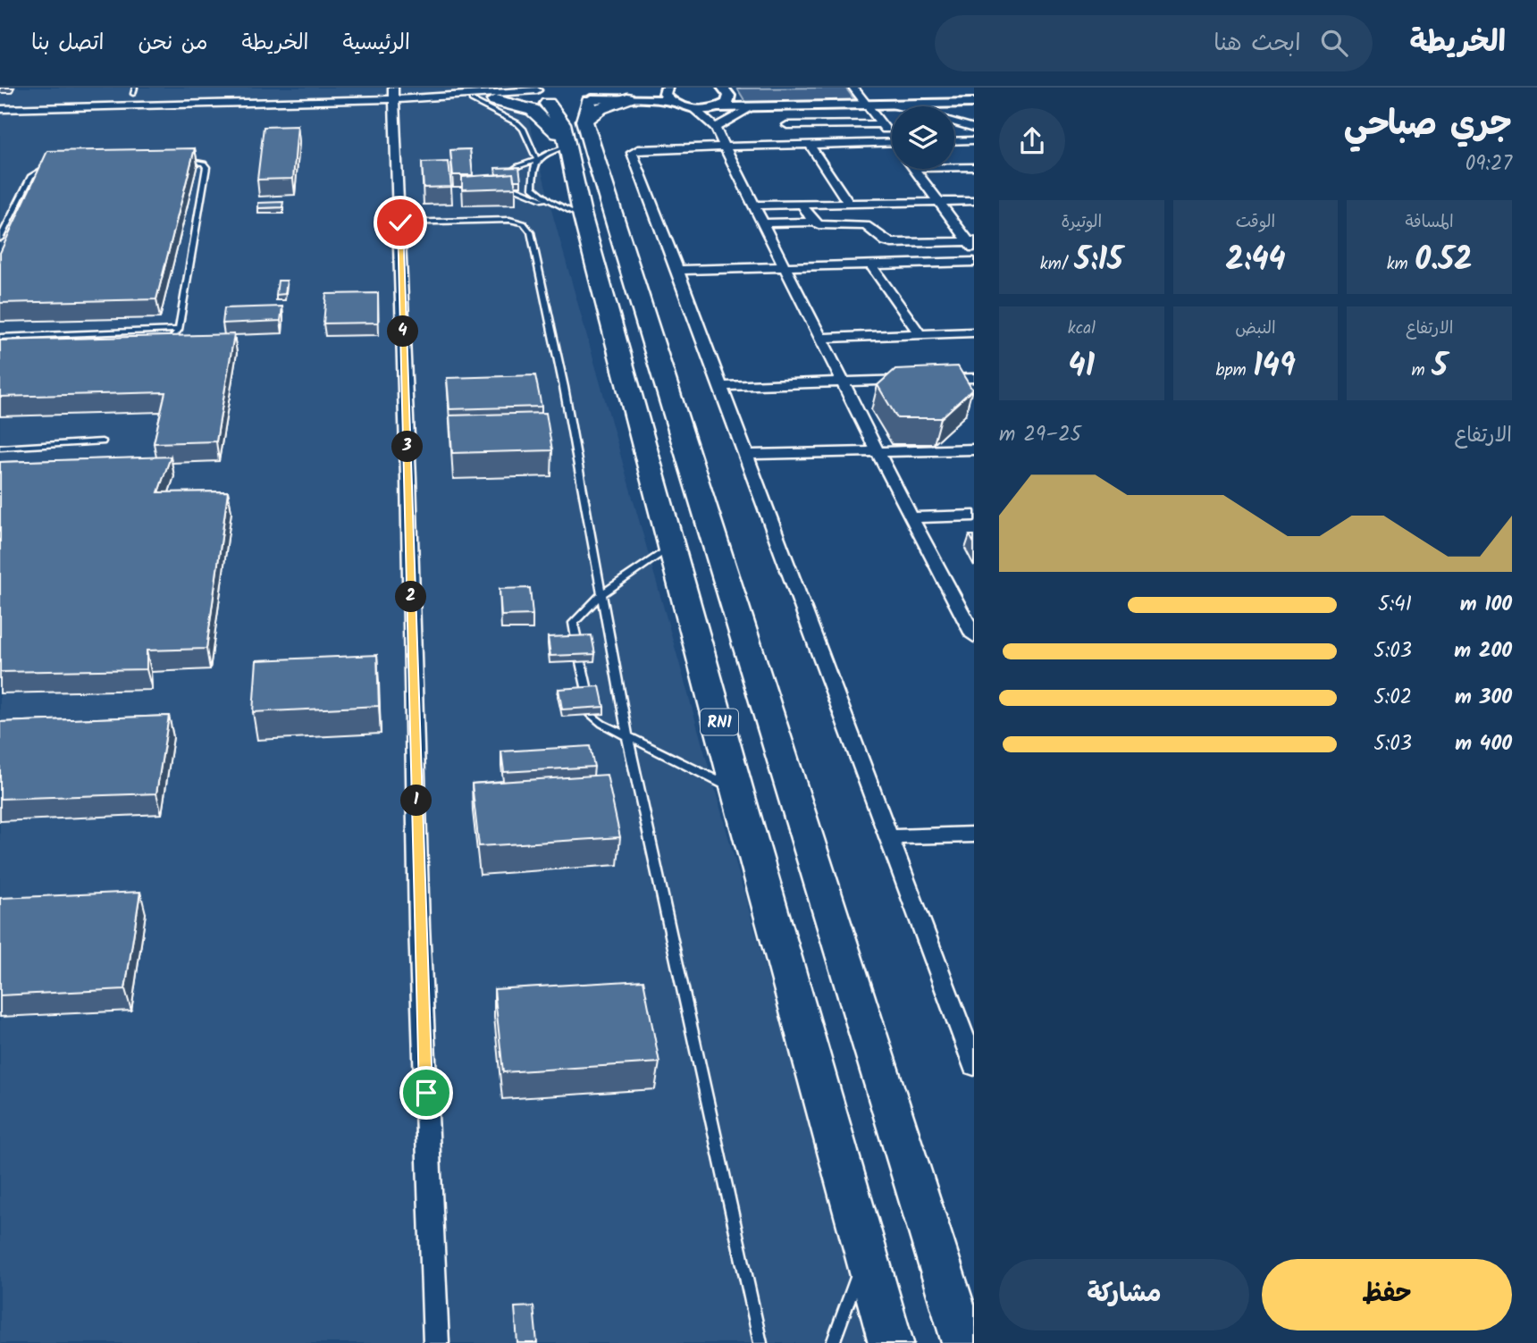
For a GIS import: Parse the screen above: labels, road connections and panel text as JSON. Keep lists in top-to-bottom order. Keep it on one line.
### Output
{"streets":{"highway":["RN1"]},"page":{"header":"الخريطة","search":"ابحث هنا","nav":["الرئيسية","الخريطة","من نحن","اتصل بنا"],"heading":["جري صباحي","09:27"],"stats":[["المسافة","0.52 km"],["الوقت","2:44"],["الوتيرة","5:15 /km"],["الارتفاع","5 m"],["النبض","149 bpm"],["kcal","41"]],"pins":["4","3","2","1"],"chart":["الارتفاع","25–29 m"],"list":[{"name":"100 m","note":"5:41"},{"name":"200 m","note":"5:03"},{"name":"300 m","note":"5:02"},{"name":"400 m","note":"5:03"}],"buttons":["حفظ","مشاركة"]}}
